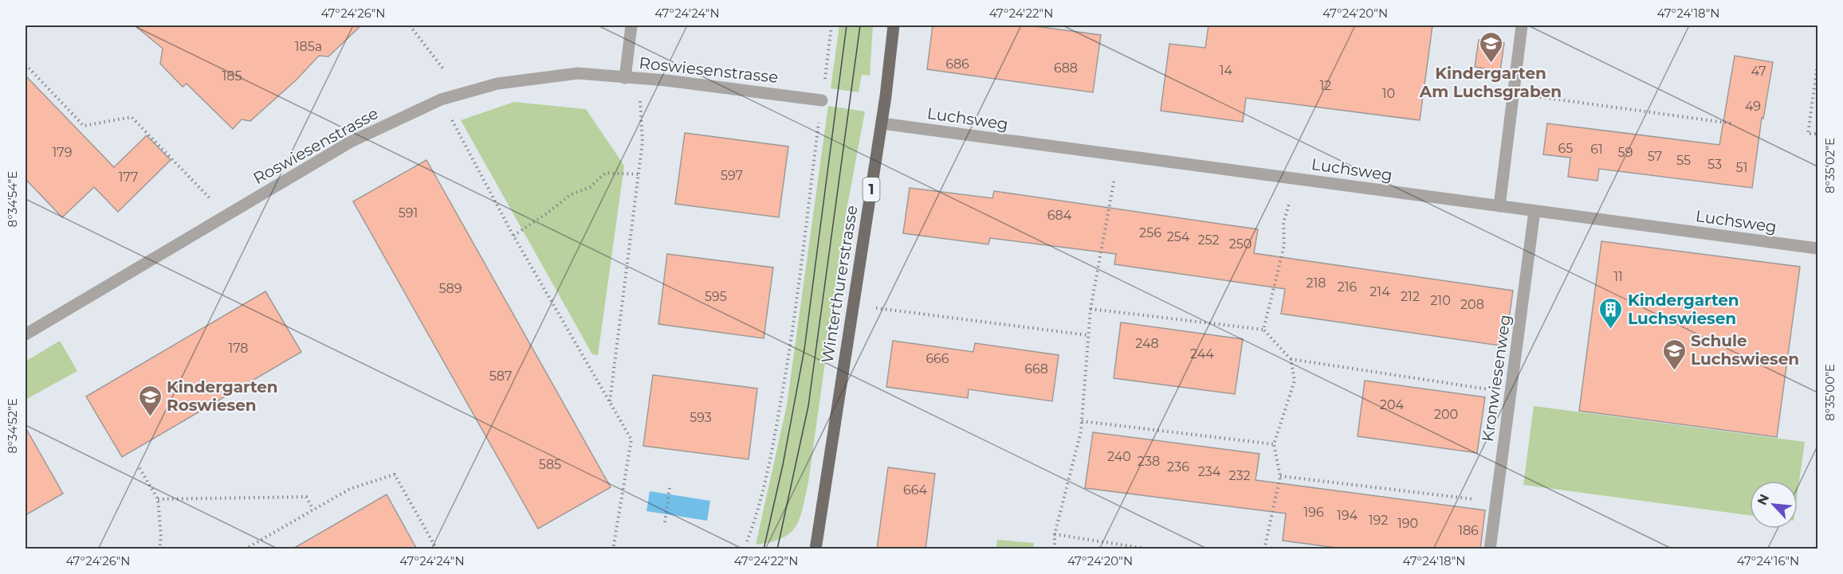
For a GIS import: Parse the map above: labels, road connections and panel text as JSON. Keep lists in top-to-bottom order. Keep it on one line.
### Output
{"streets":{"main road":["1","Winterthurerstrasse"],"street":["Roswiesenstrasse","Luchsweg","Kronwiesenweg"]},"crossings":[["Luchsweg","Winterthurerstrasse"],["Luchsweg","Kronwiesenweg"]],"places":{"school or university":["Kindergarten Am Luchsgraben","Schule Luchswiesen","Kindergarten Roswiesen"],"building":["Kindergarten Luchswiesen"]},"house_numbers":["185a","686","688","14","47","185","12","10","49","65","61","179","59","57","55","53","51","597","177","591","684","256","254","252","250","11","218","216","589","214","595","212","210","208","248","178","244","666","668","587","204","200","593","240","238","585","236","234","232","664","196","194","192","190","186"],"north":"top left","coordinates":["47°24'26\"N","47°24'24\"N","47°24'22\"N","47°24'20\"N","47°24'18\"N","8°35'02\"E","8°34'54\"E","8°35'00\"E","8°34'52\"E","47°24'16\"N"]}
